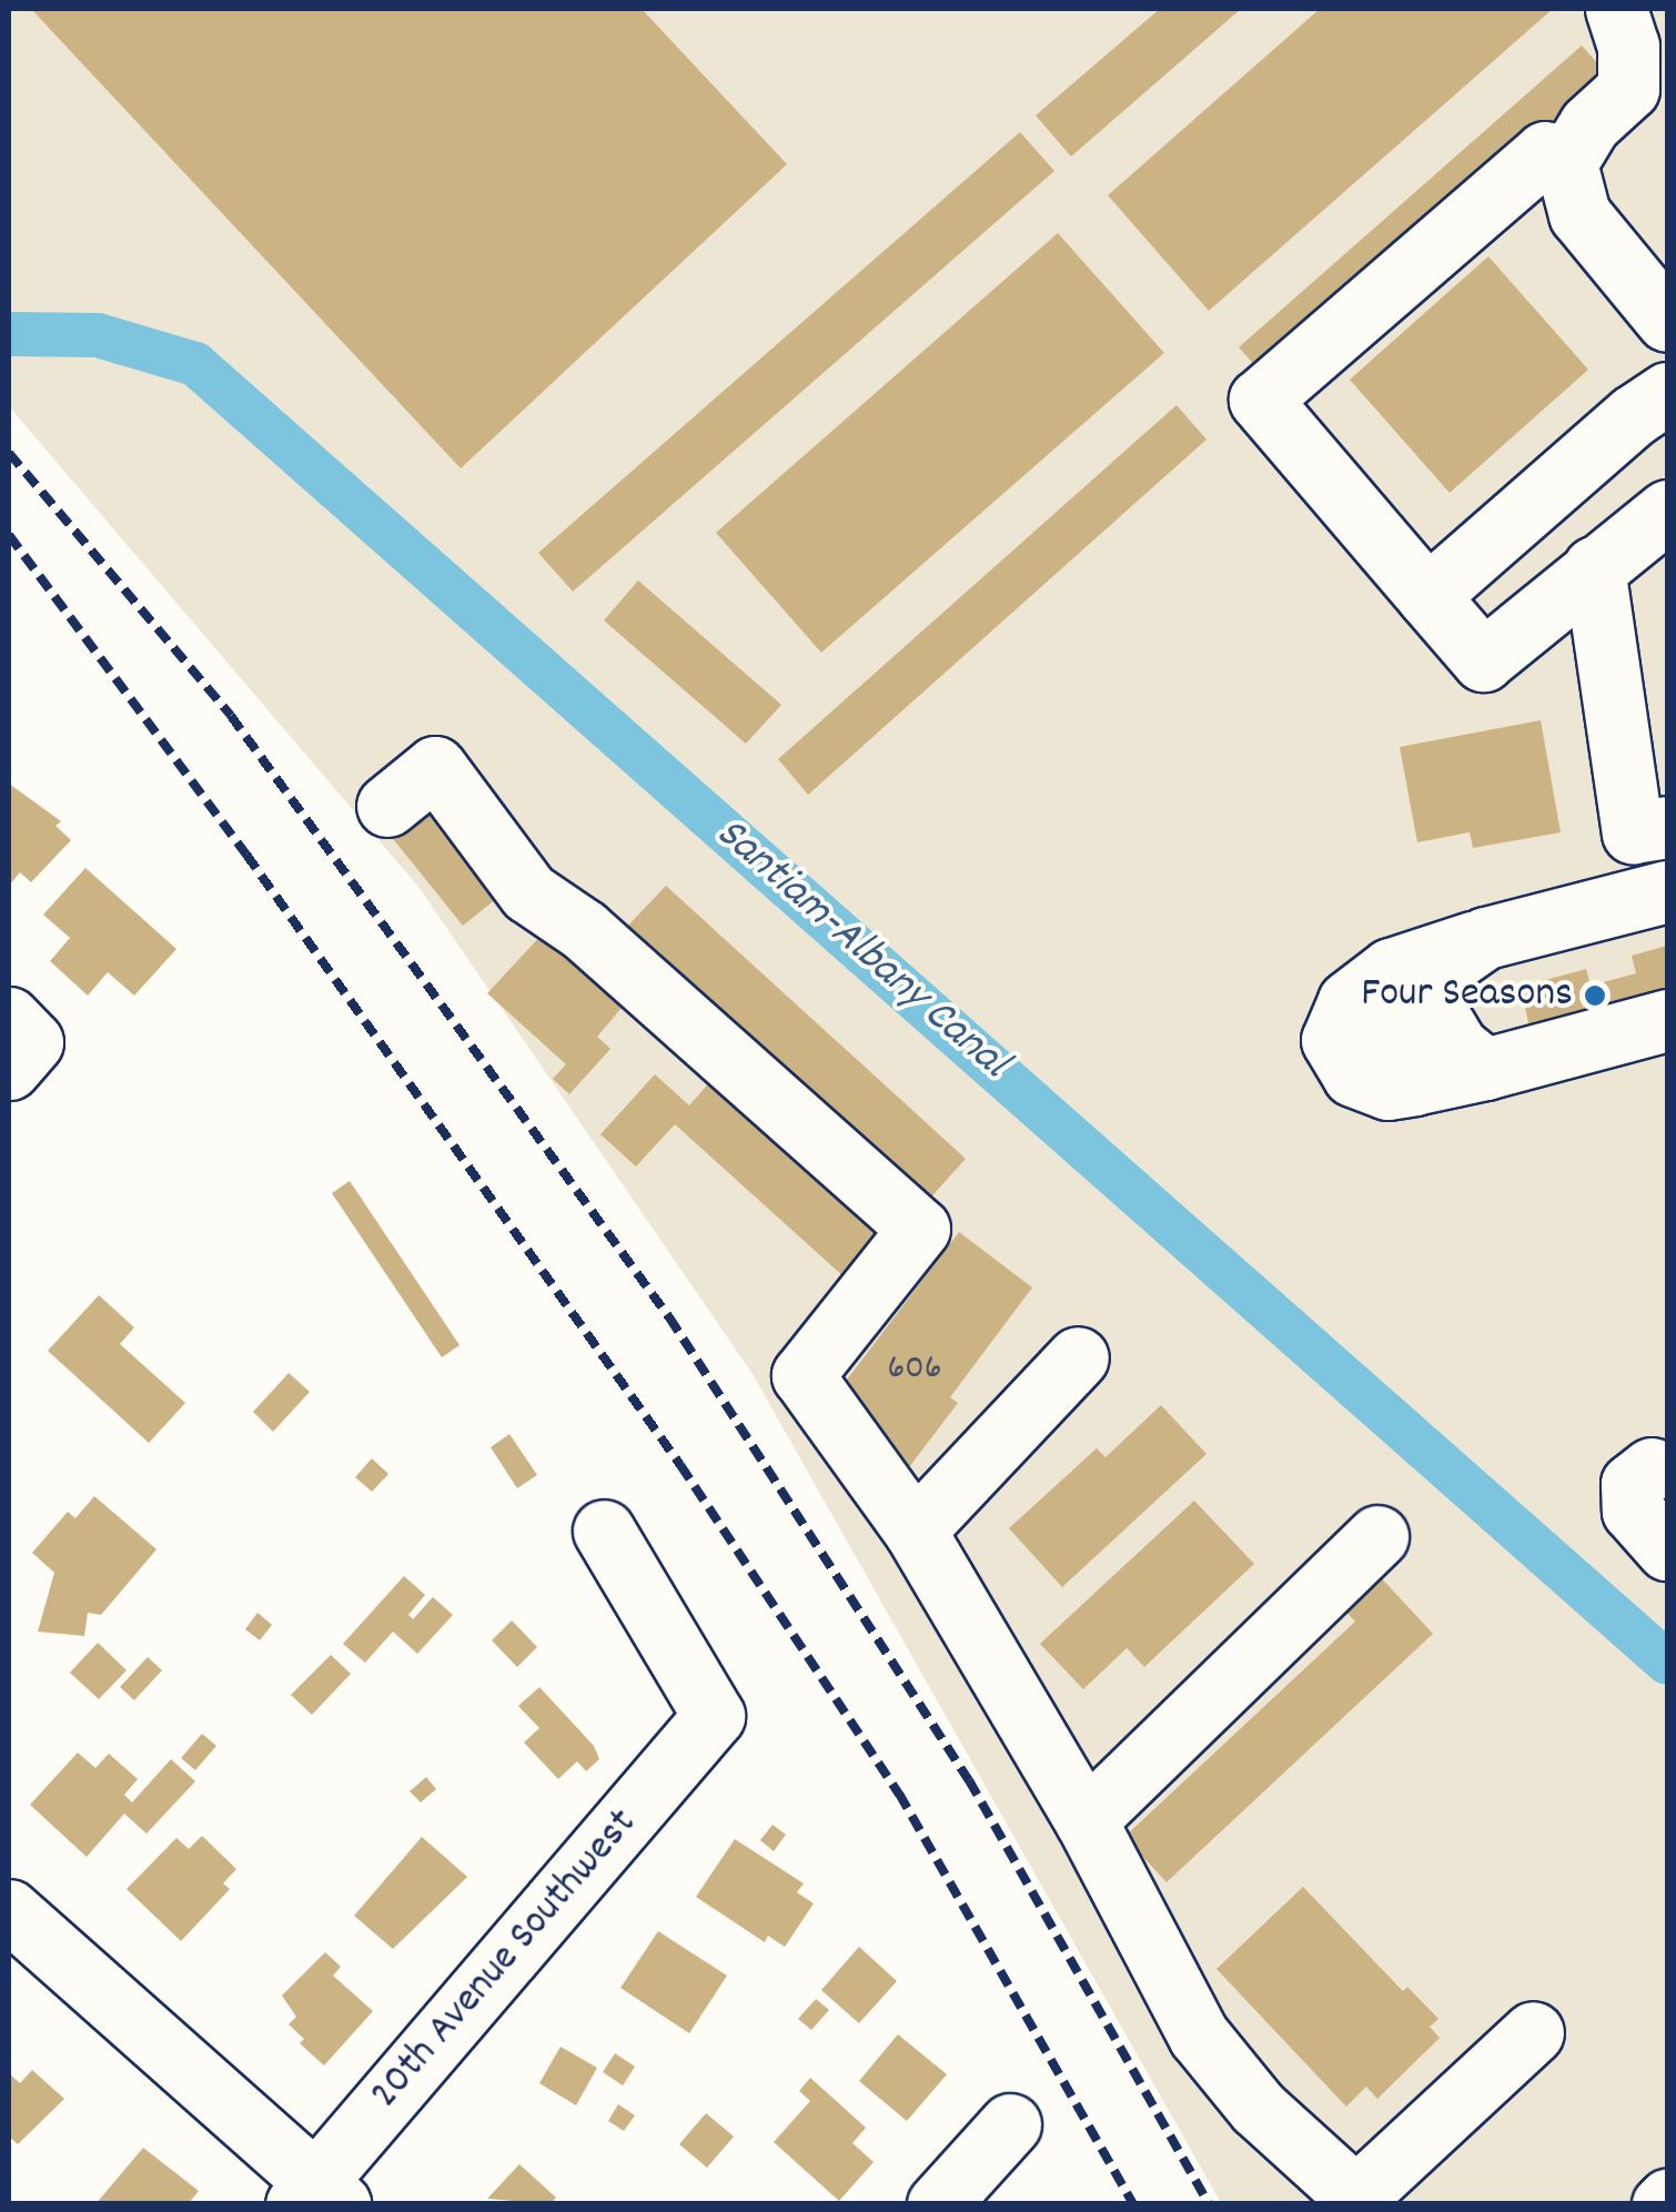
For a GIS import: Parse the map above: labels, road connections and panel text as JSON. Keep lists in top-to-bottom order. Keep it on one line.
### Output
{"streets":{"street":["20th Avenue Southwest"]},"water":["Santiam-Albany Canal"],"places":["Four Seasons"],"house_numbers":["606"]}
